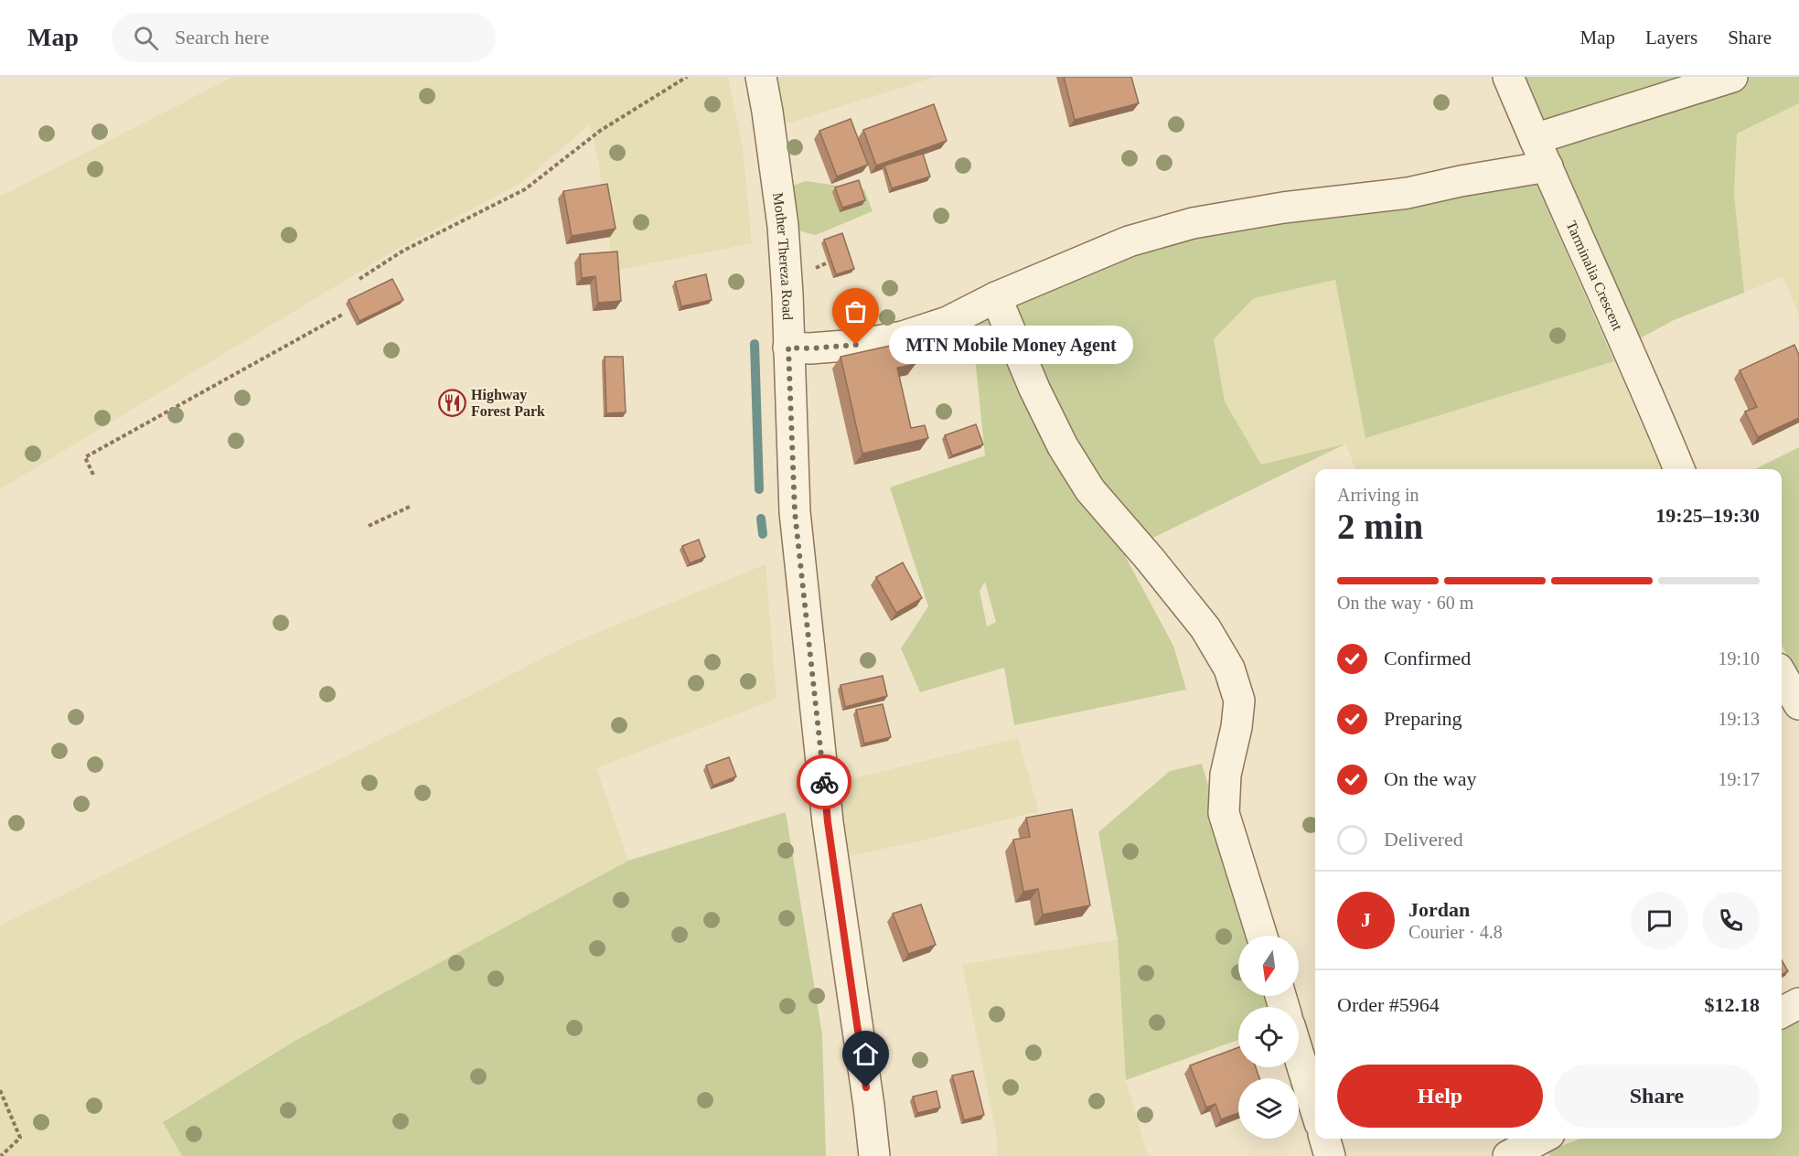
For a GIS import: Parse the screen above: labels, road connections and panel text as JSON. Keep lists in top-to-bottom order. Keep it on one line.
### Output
{"streets":{"street":["Mother Thereza Road","Tarminalia Crescent"]},"places":{"other":["MTN Mobile Money Agent"],"restaurant":["Highway Forest Park"]},"north":"bottom","page":{"header":"Map","search":"Search here","nav":["Map","Layers","Share"],"bubble":"MTN Mobile Money Agent","heading":["2 min","Arriving in","19:25–19:30"],"panel":["Jordan","Courier · 4.8","Order #5964","$12.18"],"bar":"On the way · 60 m","list":[["Confirmed","19:10"],["Preparing","19:13"],["On the way","19:17"],"Delivered"],"round":"J","buttons":["Help","Share"]}}
